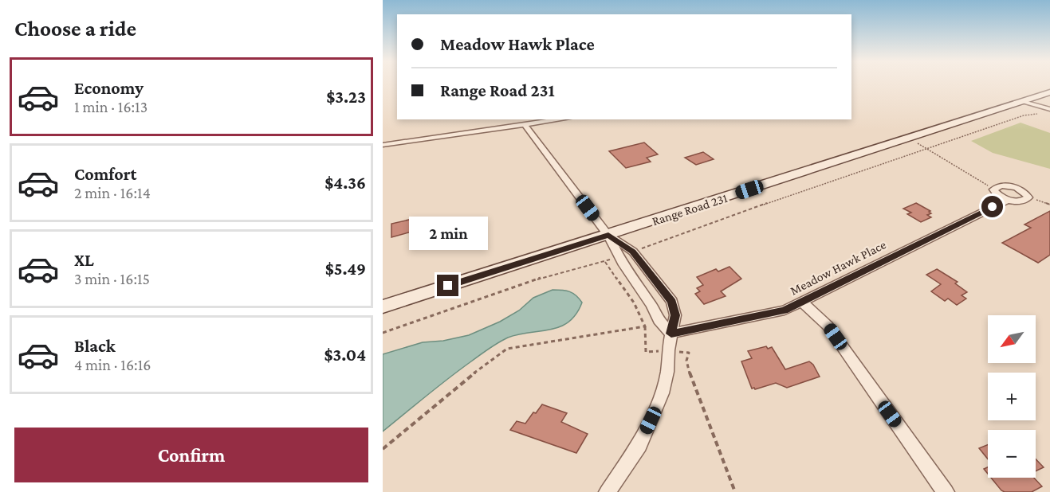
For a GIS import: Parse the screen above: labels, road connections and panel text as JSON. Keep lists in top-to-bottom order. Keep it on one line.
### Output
{"streets":{"street":["Range Road 231","Meadow Hawk Place"]},"north":"bottom left","page":{"heading":"Choose a ride","banner":["Meadow Hawk Place","Range Road 231"],"list":[{"name":"Economy","note":"1 min · 16:13","value":"$3.23"},{"name":"Comfort","note":"2 min · 16:14","value":"$4.36"},{"name":"XL","note":"3 min · 16:15","value":"$5.49"},{"name":"Black","note":"4 min · 16:16","value":"$3.04"}],"bubble":"2 min","map_buttons":["+","−"],"buttons":"Confirm"}}
